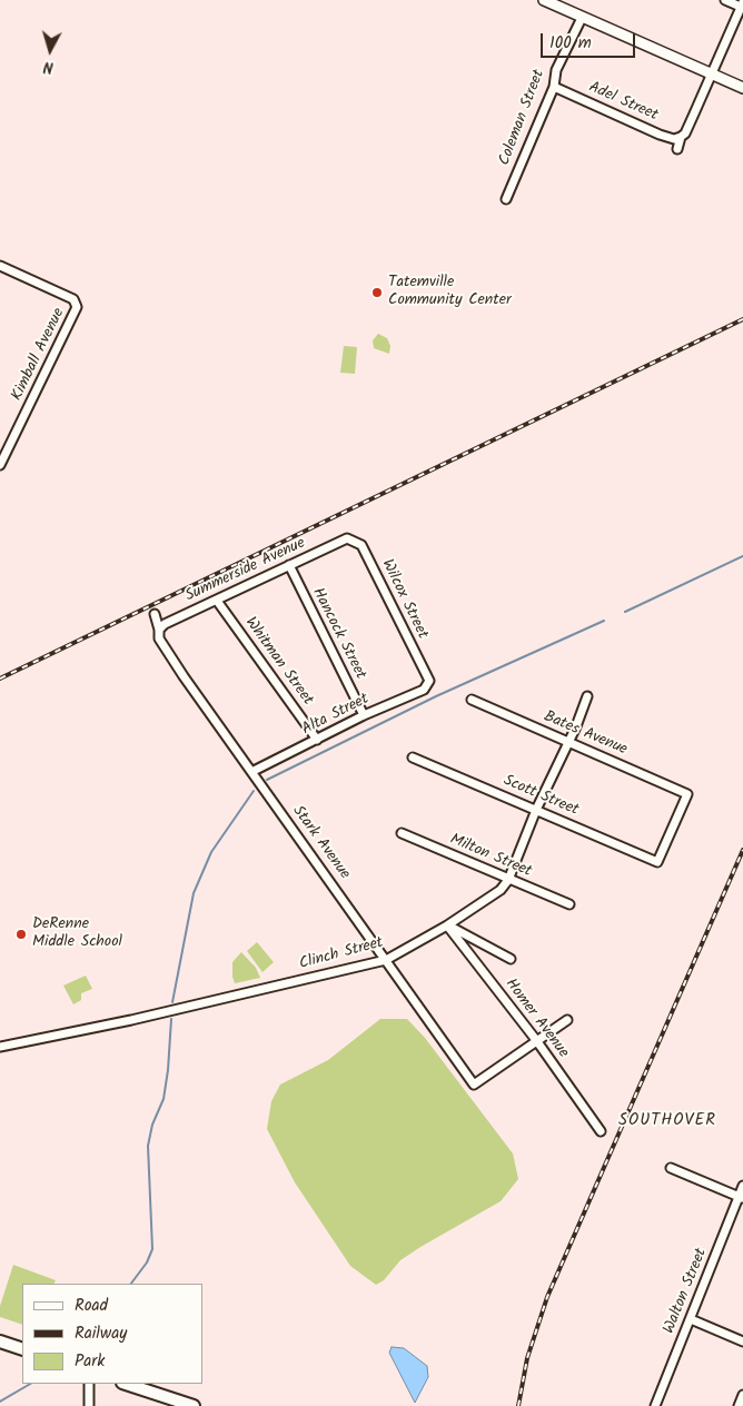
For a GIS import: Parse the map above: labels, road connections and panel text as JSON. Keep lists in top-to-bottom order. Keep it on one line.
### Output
{"streets":{"street":["Adel Street","Coleman Street","Kimball Avenue","Summerside Avenue","Wilcox Street","Hancock Street","Whitman Street","Alta Street","Bates Avenue","Scott Street","Stark Avenue","Milton Street","Clinch Street","Homer Avenue","Walton Street"]},"crossings":[["Adel Street","Coleman Street"],["Summerside Avenue","Wilcox Street"],["Summerside Avenue","Hancock Street"],["Summerside Avenue","Whitman Street"],["Summerside Avenue","Stark Avenue"],["Wilcox Street","Alta Street"],["Hancock Street","Alta Street"],["Whitman Street","Alta Street"],["Alta Street","Stark Avenue"],["Bates Avenue","Scott Street"],["Bates Avenue","Clinch Street"],["Scott Street","Clinch Street"],["Stark Avenue","Clinch Street"],["Stark Avenue","Homer Avenue"],["Milton Street","Clinch Street"],["Clinch Street","Homer Avenue"]],"districts":["SOUTHOVER"],"places":["Tatemville Community Center","DeRenne Middle School"],"legend":["Road","Railway","Park"],"scale_bar":"100 m","north":"bottom"}
